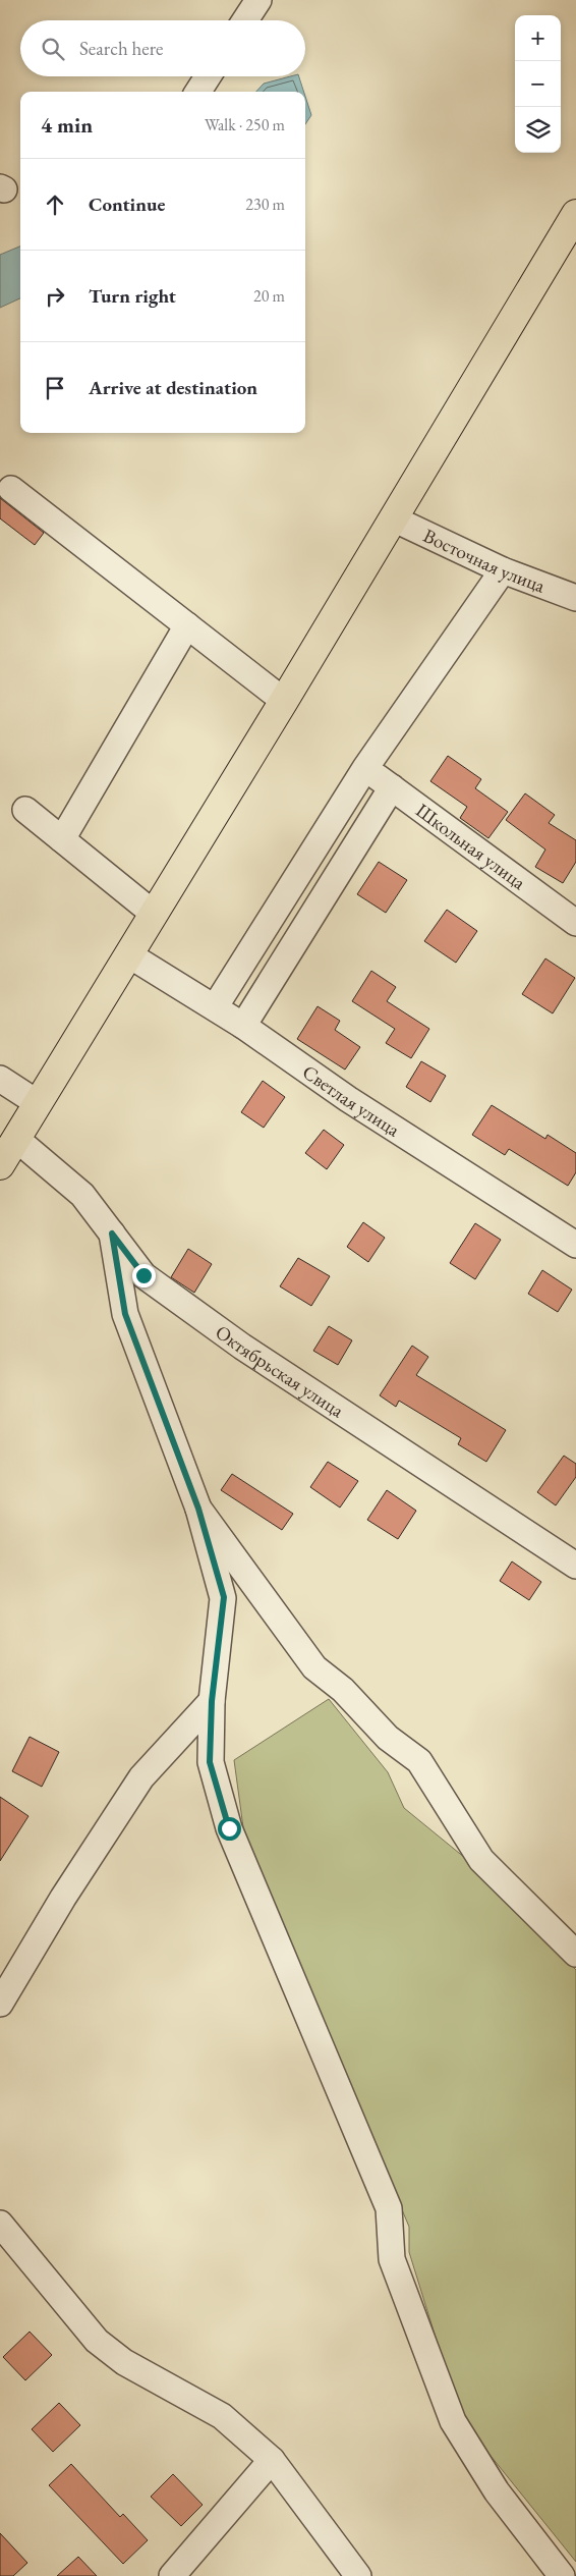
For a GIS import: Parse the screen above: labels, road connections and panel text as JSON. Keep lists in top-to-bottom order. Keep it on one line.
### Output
{"streets":{"street":["Восточная улица","Школьная улица","Светлая улица","Октябрьская улица"]},"page":{"map_buttons":["+","−"],"search":"Search here","heading":["4 min","Walk · 250 m"],"list":[["Continue","230 m"],["Turn right","20 m"],"Arrive at destination"]}}
